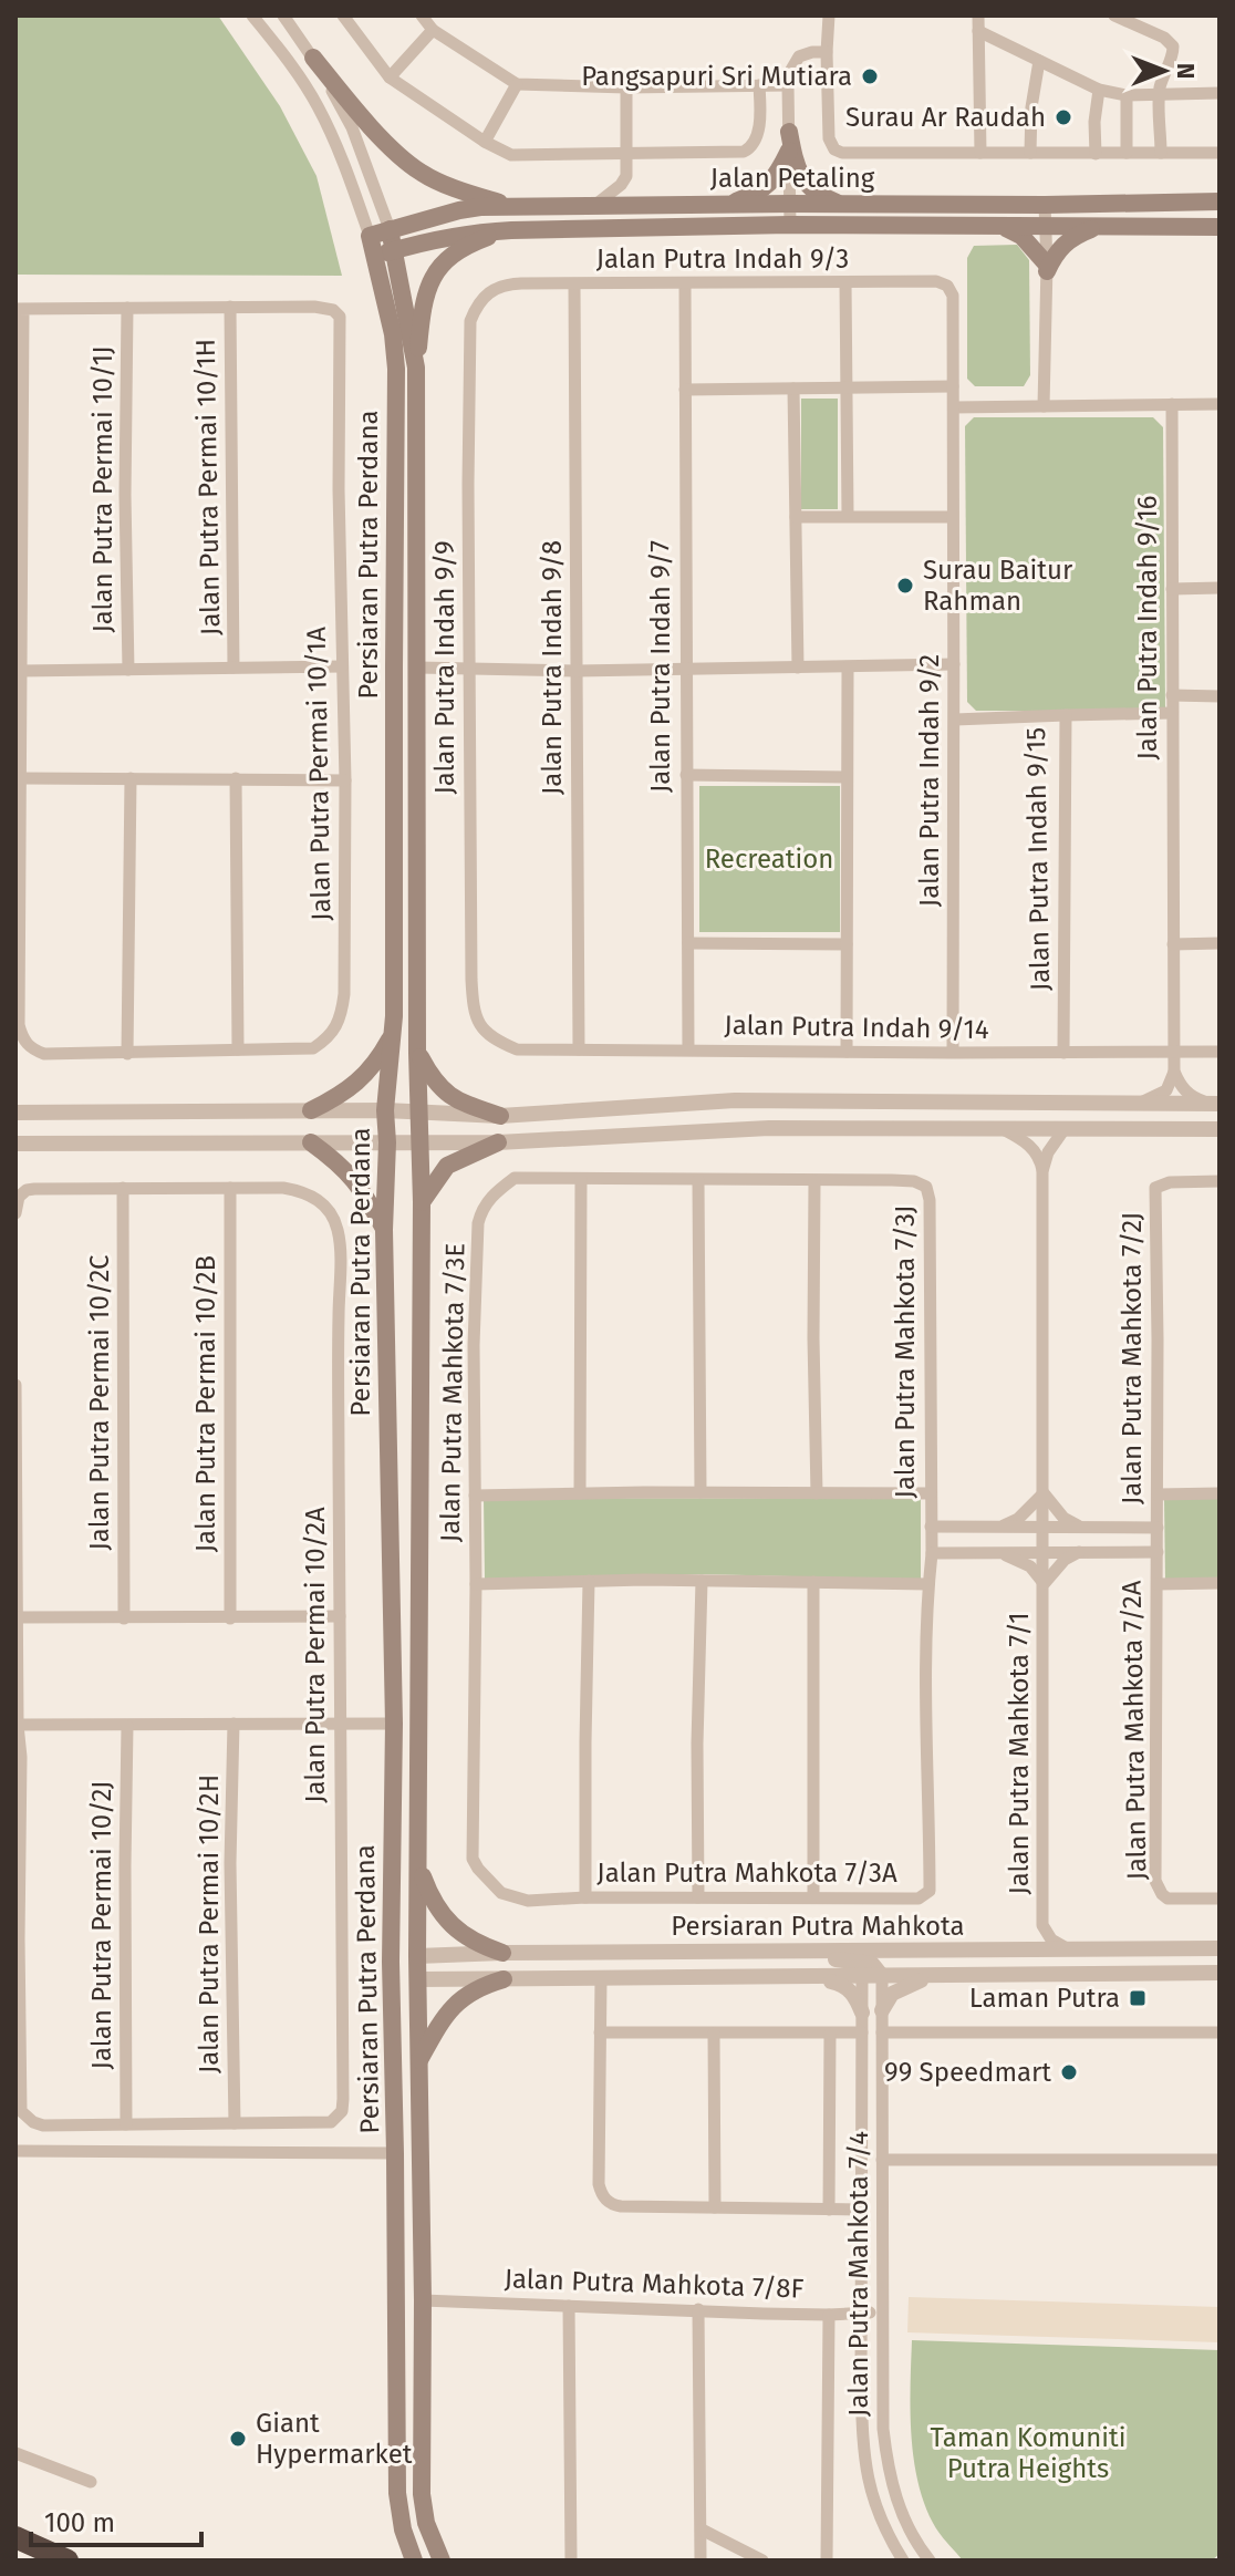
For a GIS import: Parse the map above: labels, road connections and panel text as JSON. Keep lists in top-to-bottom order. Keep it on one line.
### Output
{"streets":{"main road":["Jalan Petaling","Persiaran Putra Perdana"],"street":["Jalan Putra Indah 9/3","Jalan Putra Permai 10/1H","Jalan Putra Permai 10/1J","Jalan Putra Indah 9/16","Jalan Putra Indah 9/7","Jalan Putra Indah 9/9","Jalan Putra Indah 9/8","Jalan Putra Permai 10/1A","Jalan Putra Indah 9/2","Jalan Putra Indah 9/15","Jalan Putra Indah 9/14","Jalan Putra Mahkota 7/3J","Jalan Putra Mahkota 7/2J","Jalan Putra Mahkota 7/3E","Jalan Putra Permai 10/2C","Jalan Putra Permai 10/2B","Jalan Putra Permai 10/2A","Jalan Putra Mahkota 7/2A","Jalan Putra Mahkota 7/1","Jalan Putra Mahkota 7/3A","Jalan Putra Permai 10/2H","Jalan Putra Permai 10/2J","Persiaran Putra Mahkota","Jalan Putra Mahkota 7/4","Jalan Putra Mahkota 7/8F"]},"crossings":[["Jalan Petaling","Persiaran Putra Perdana"],["Jalan Putra Indah 9/3","Jalan Putra Indah 9/7"],["Jalan Putra Indah 9/3","Jalan Putra Indah 9/9"],["Jalan Putra Indah 9/3","Jalan Putra Indah 9/8"],["Jalan Putra Indah 9/3","Jalan Putra Indah 9/2"],["Jalan Putra Permai 10/1H","Jalan Putra Permai 10/1A"],["Persiaran Putra Perdana","Persiaran Putra Mahkota"],["Persiaran Putra Perdana","Jalan Putra Mahkota 7/8F"],["Jalan Putra Indah 9/16","Jalan Putra Indah 9/14"],["Jalan Putra Indah 9/7","Jalan Putra Indah 9/14"],["Jalan Putra Indah 9/9","Jalan Putra Indah 9/14"],["Jalan Putra Indah 9/8","Jalan Putra Indah 9/14"],["Jalan Putra Indah 9/2","Jalan Putra Indah 9/15"],["Jalan Putra Indah 9/2","Jalan Putra Indah 9/14"],["Jalan Putra Indah 9/15","Jalan Putra Indah 9/14"],["Jalan Putra Mahkota 7/3J","Jalan Putra Mahkota 7/3E"],["Jalan Putra Mahkota 7/3J","Jalan Putra Mahkota 7/3A"],["Jalan Putra Mahkota 7/2J","Jalan Putra Mahkota 7/2A"],["Jalan Putra Mahkota 7/3E","Jalan Putra Mahkota 7/3A"],["Jalan Putra Permai 10/2C","Jalan Putra Permai 10/2A"],["Jalan Putra Permai 10/2B","Jalan Putra Permai 10/2A"],["Jalan Putra Permai 10/2A","Jalan Putra Permai 10/2H"],["Jalan Putra Permai 10/2A","Jalan Putra Permai 10/2J"],["Jalan Putra Mahkota 7/1","Persiaran Putra Mahkota"],["Persiaran Putra Mahkota","Jalan Putra Mahkota 7/4"],["Jalan Putra Mahkota 7/4","Jalan Putra Mahkota 7/8F"]],"parks":["Recreation","Taman Komuniti Putra Heights"],"places":{"other":["Pangsapuri Sri Mutiara","Surau Ar Raudah","Surau Baitur Rahman","99 Speedmart","Giant Hypermarket"],"transit":["Laman Putra"]},"scale_bar":"100 m","north":"right"}
